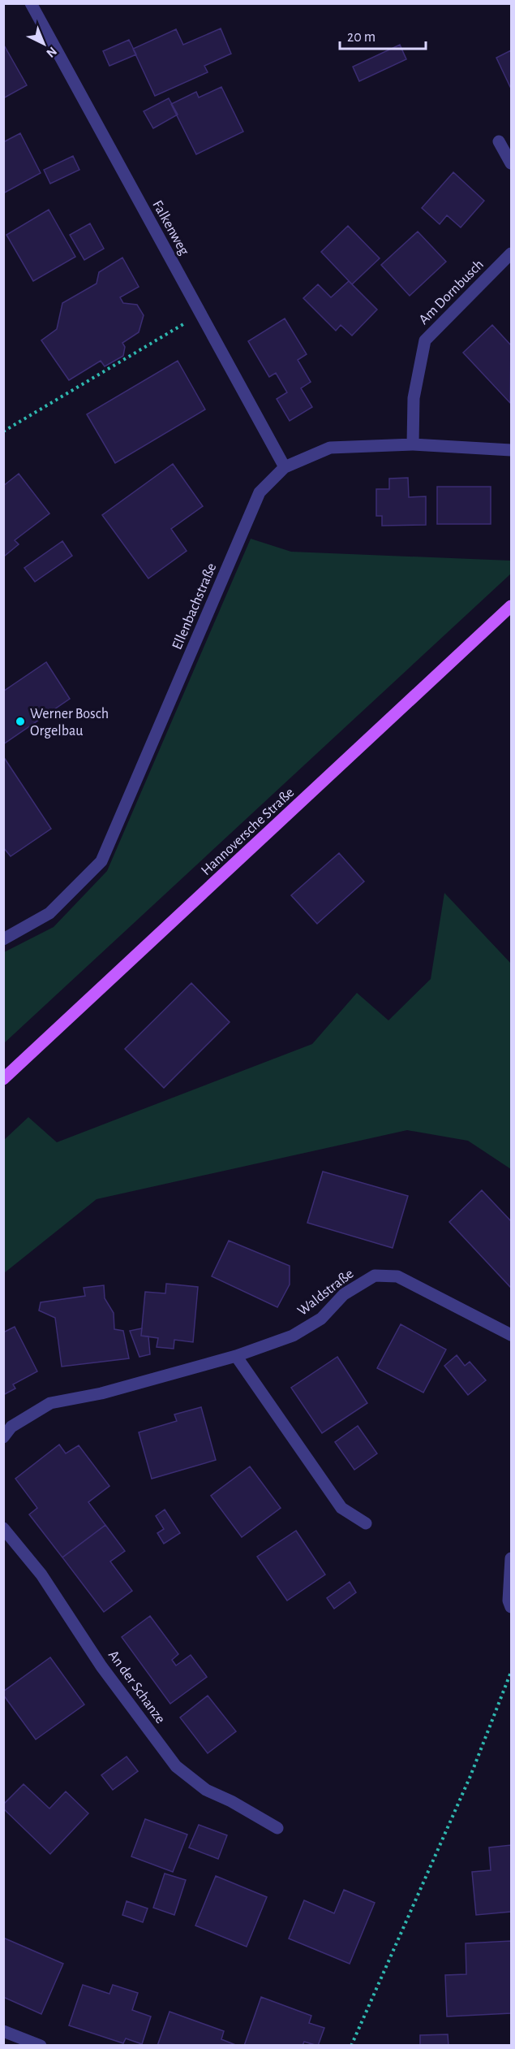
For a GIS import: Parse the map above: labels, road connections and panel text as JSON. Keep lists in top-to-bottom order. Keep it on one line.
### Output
{"streets":{"main road":["Hannoversche Straße"],"street":["Falkenweg","Am Dornbusch","Ellenbachstraße","Waldstraße","An der Schanze"]},"crossings":[["Falkenweg","Ellenbachstraße"],["Am Dornbusch","Ellenbachstraße"]],"places":["Werner Bosch Orgelbau"],"scale_bar":"20 m","north":"bottom right"}
